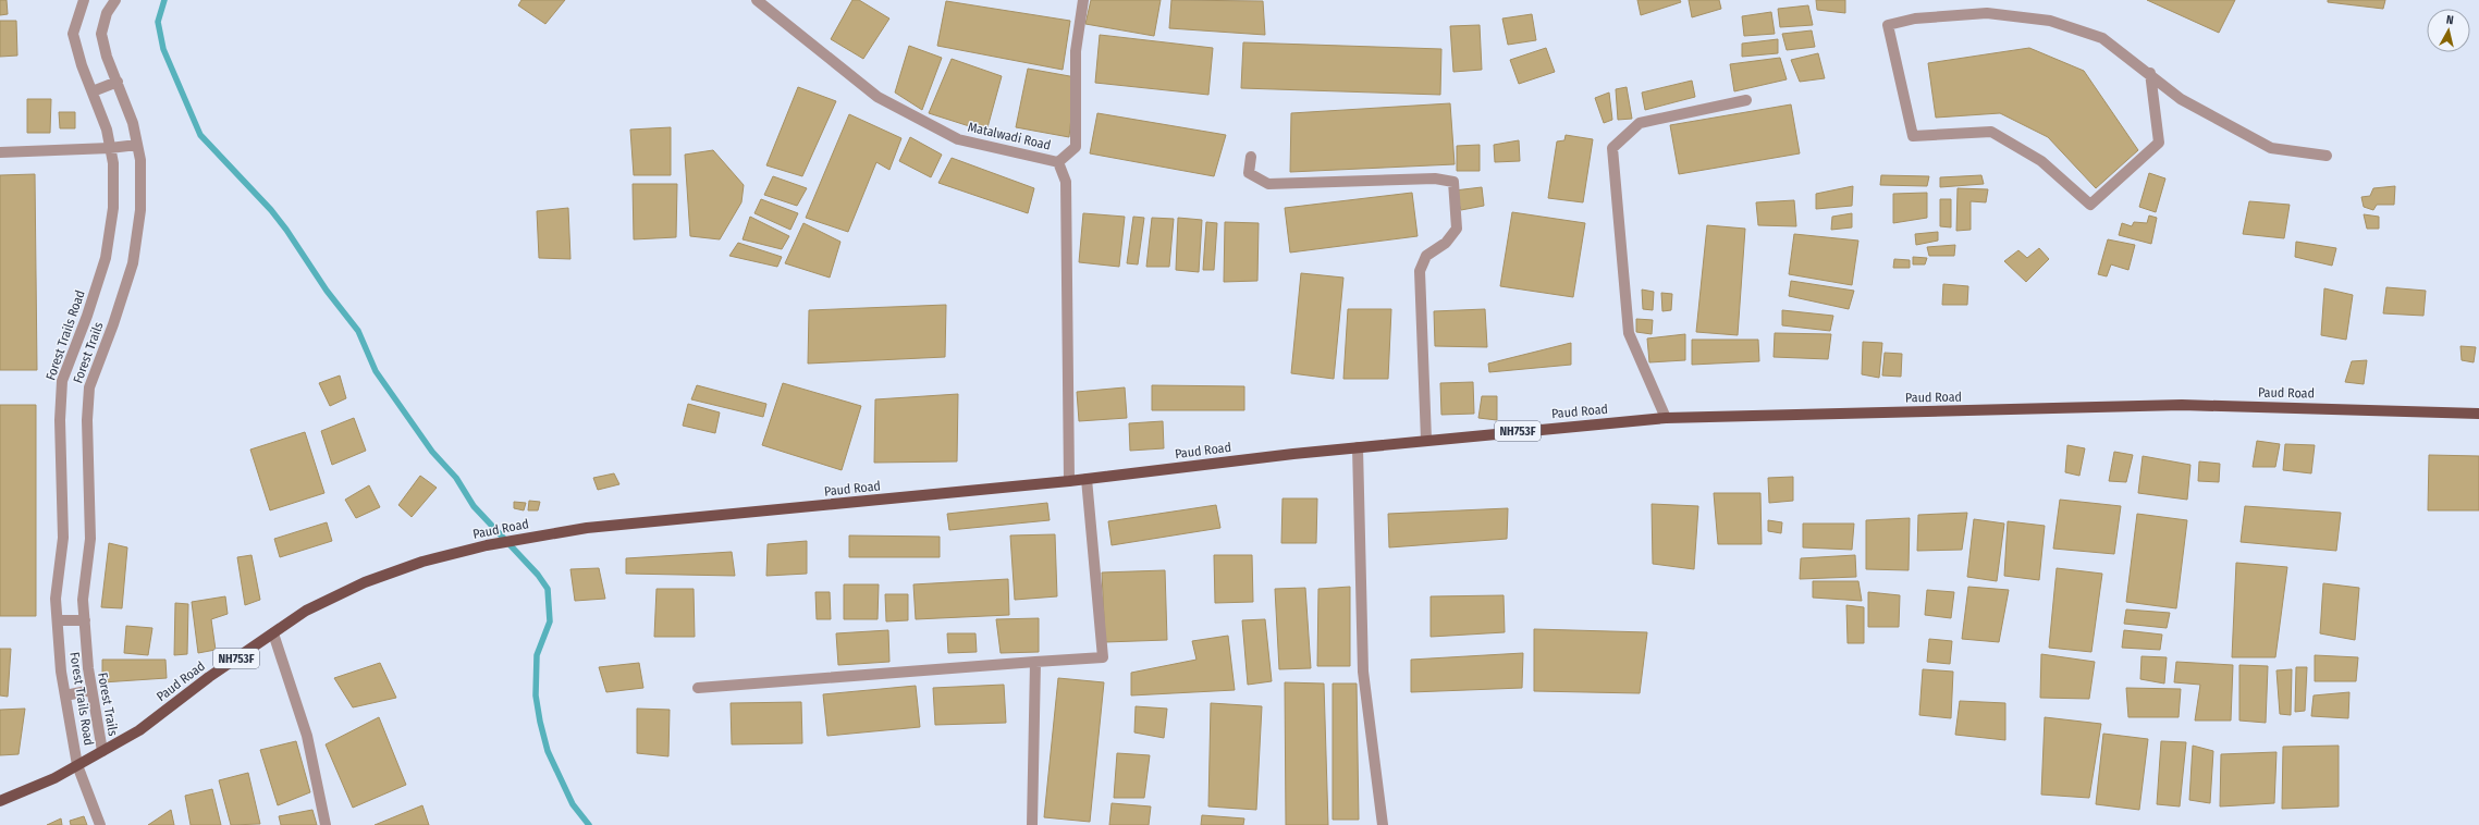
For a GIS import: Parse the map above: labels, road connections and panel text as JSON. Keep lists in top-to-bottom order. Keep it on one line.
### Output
{"streets":{"main road":["Paud Road","NH753F"],"street":["Matalwadi Road","Forest Trails Road","Forest Trails"]},"crossings":[["Matalwadi Road","Paud Road"],["Forest Trails Road","Paud Road"],["Forest Trails","Paud Road"]],"north":"top"}
